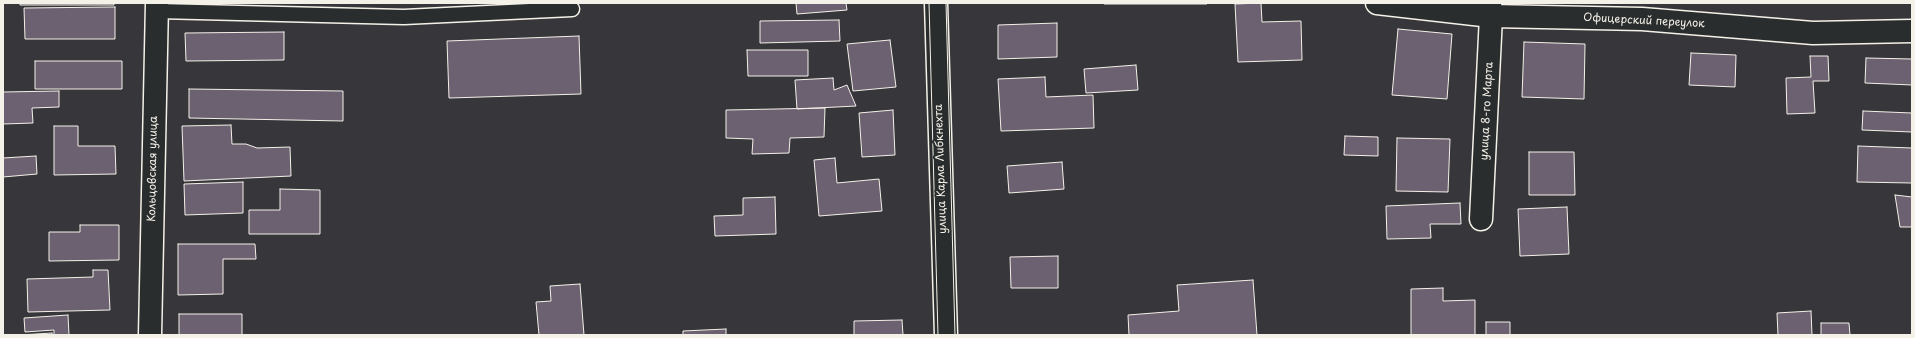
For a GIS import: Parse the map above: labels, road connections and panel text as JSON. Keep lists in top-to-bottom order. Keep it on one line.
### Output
{"streets":{"street":["Офицерский переулок","улица 8-го Марта","Кольцовская улица","улица Карла Либкнехта"]},"crossings":[["Офицерский переулок","улица 8-го Марта"]]}
